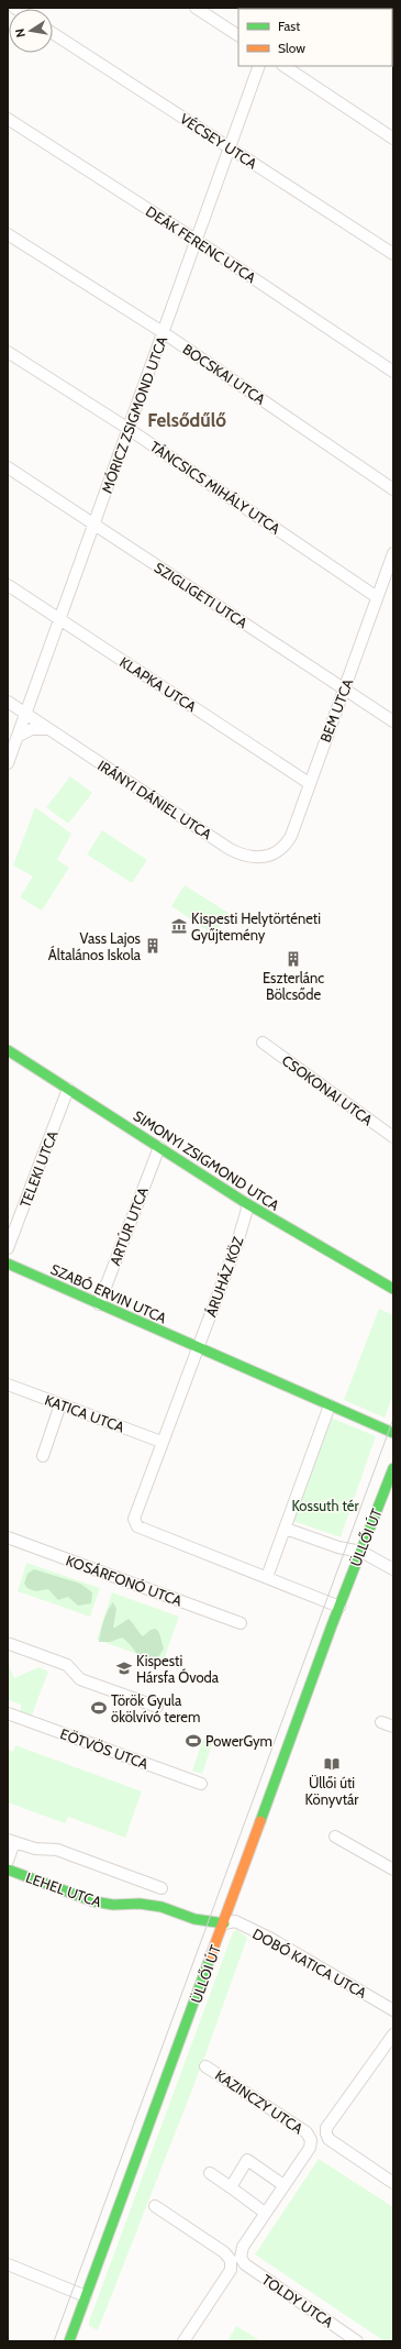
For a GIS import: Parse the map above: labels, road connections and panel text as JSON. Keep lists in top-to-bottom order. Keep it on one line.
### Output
{"streets":{"main road":["SIMONYI ZSIGMOND UTCA","SZABÓ ERVIN UTCA","ÜLLŐI ÚT","LEHEL UTCA"],"street":["VÉCSEY UTCA","DEÁK FERENC UTCA","BOCSKAI UTCA","MÓRICZ ZSIGMOND UTCA","TÁNCSICS MIHÁLY UTCA","SZIGLIGETI UTCA","KLAPKA UTCA","BEM UTCA","IRÁNYI DÁNIEL UTCA","CSOKONAI UTCA","TELEKI UTCA","ARTÚR UTCA","ÁRUHÁZ KÖZ","KATICA UTCA","KOSÁRFONÓ UTCA","EÖTVÖS UTCA","DOBÓ KATICA UTCA","KAZINCZY UTCA","TOLDY UTCA"]},"crossings":[["VÉCSEY UTCA","MÓRICZ ZSIGMOND UTCA"],["DEÁK FERENC UTCA","MÓRICZ ZSIGMOND UTCA"],["BOCSKAI UTCA","MÓRICZ ZSIGMOND UTCA"],["MÓRICZ ZSIGMOND UTCA","TÁNCSICS MIHÁLY UTCA"],["MÓRICZ ZSIGMOND UTCA","SZIGLIGETI UTCA"],["MÓRICZ ZSIGMOND UTCA","KLAPKA UTCA"],["MÓRICZ ZSIGMOND UTCA","IRÁNYI DÁNIEL UTCA"],["TÁNCSICS MIHÁLY UTCA","BEM UTCA"],["SZIGLIGETI UTCA","BEM UTCA"],["KLAPKA UTCA","BEM UTCA"],["BEM UTCA","IRÁNYI DÁNIEL UTCA"],["SIMONYI ZSIGMOND UTCA","TELEKI UTCA"],["SIMONYI ZSIGMOND UTCA","ARTÚR UTCA"],["SIMONYI ZSIGMOND UTCA","ÁRUHÁZ KÖZ"],["ARTÚR UTCA","SZABÓ ERVIN UTCA"],["ÁRUHÁZ KÖZ","SZABÓ ERVIN UTCA"],["ÜLLŐI ÚT","LEHEL UTCA"],["ÜLLŐI ÚT","DOBÓ KATICA UTCA"],["LEHEL UTCA","DOBÓ KATICA UTCA"]],"districts":["Felsődűlő"],"parks":["Kossuth tér"],"places":{"museum":["Kispesti Helytörténeti Gyűjtemény"],"building":["Vass Lajos Általános Iskola","Eszterlánc Bölcsőde"],"school or university":["Kispesti Hársfa Óvoda"],"sports":["Török Gyula ökölvívó terem","PowerGym"],"library":["Üllői úti Könyvtár"]},"legend":["Fast","Slow"],"north":"left"}
